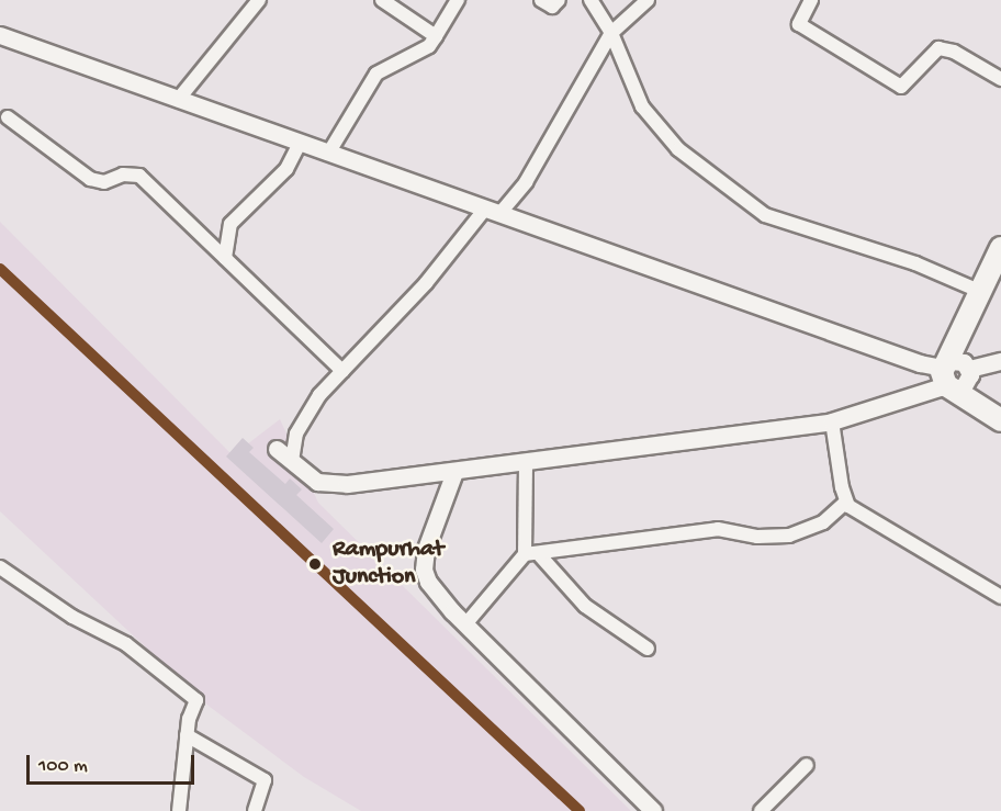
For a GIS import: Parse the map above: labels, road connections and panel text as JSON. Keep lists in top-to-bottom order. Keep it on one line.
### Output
{"places":["Rampurhat Junction"],"scale_bar":"100 m"}
